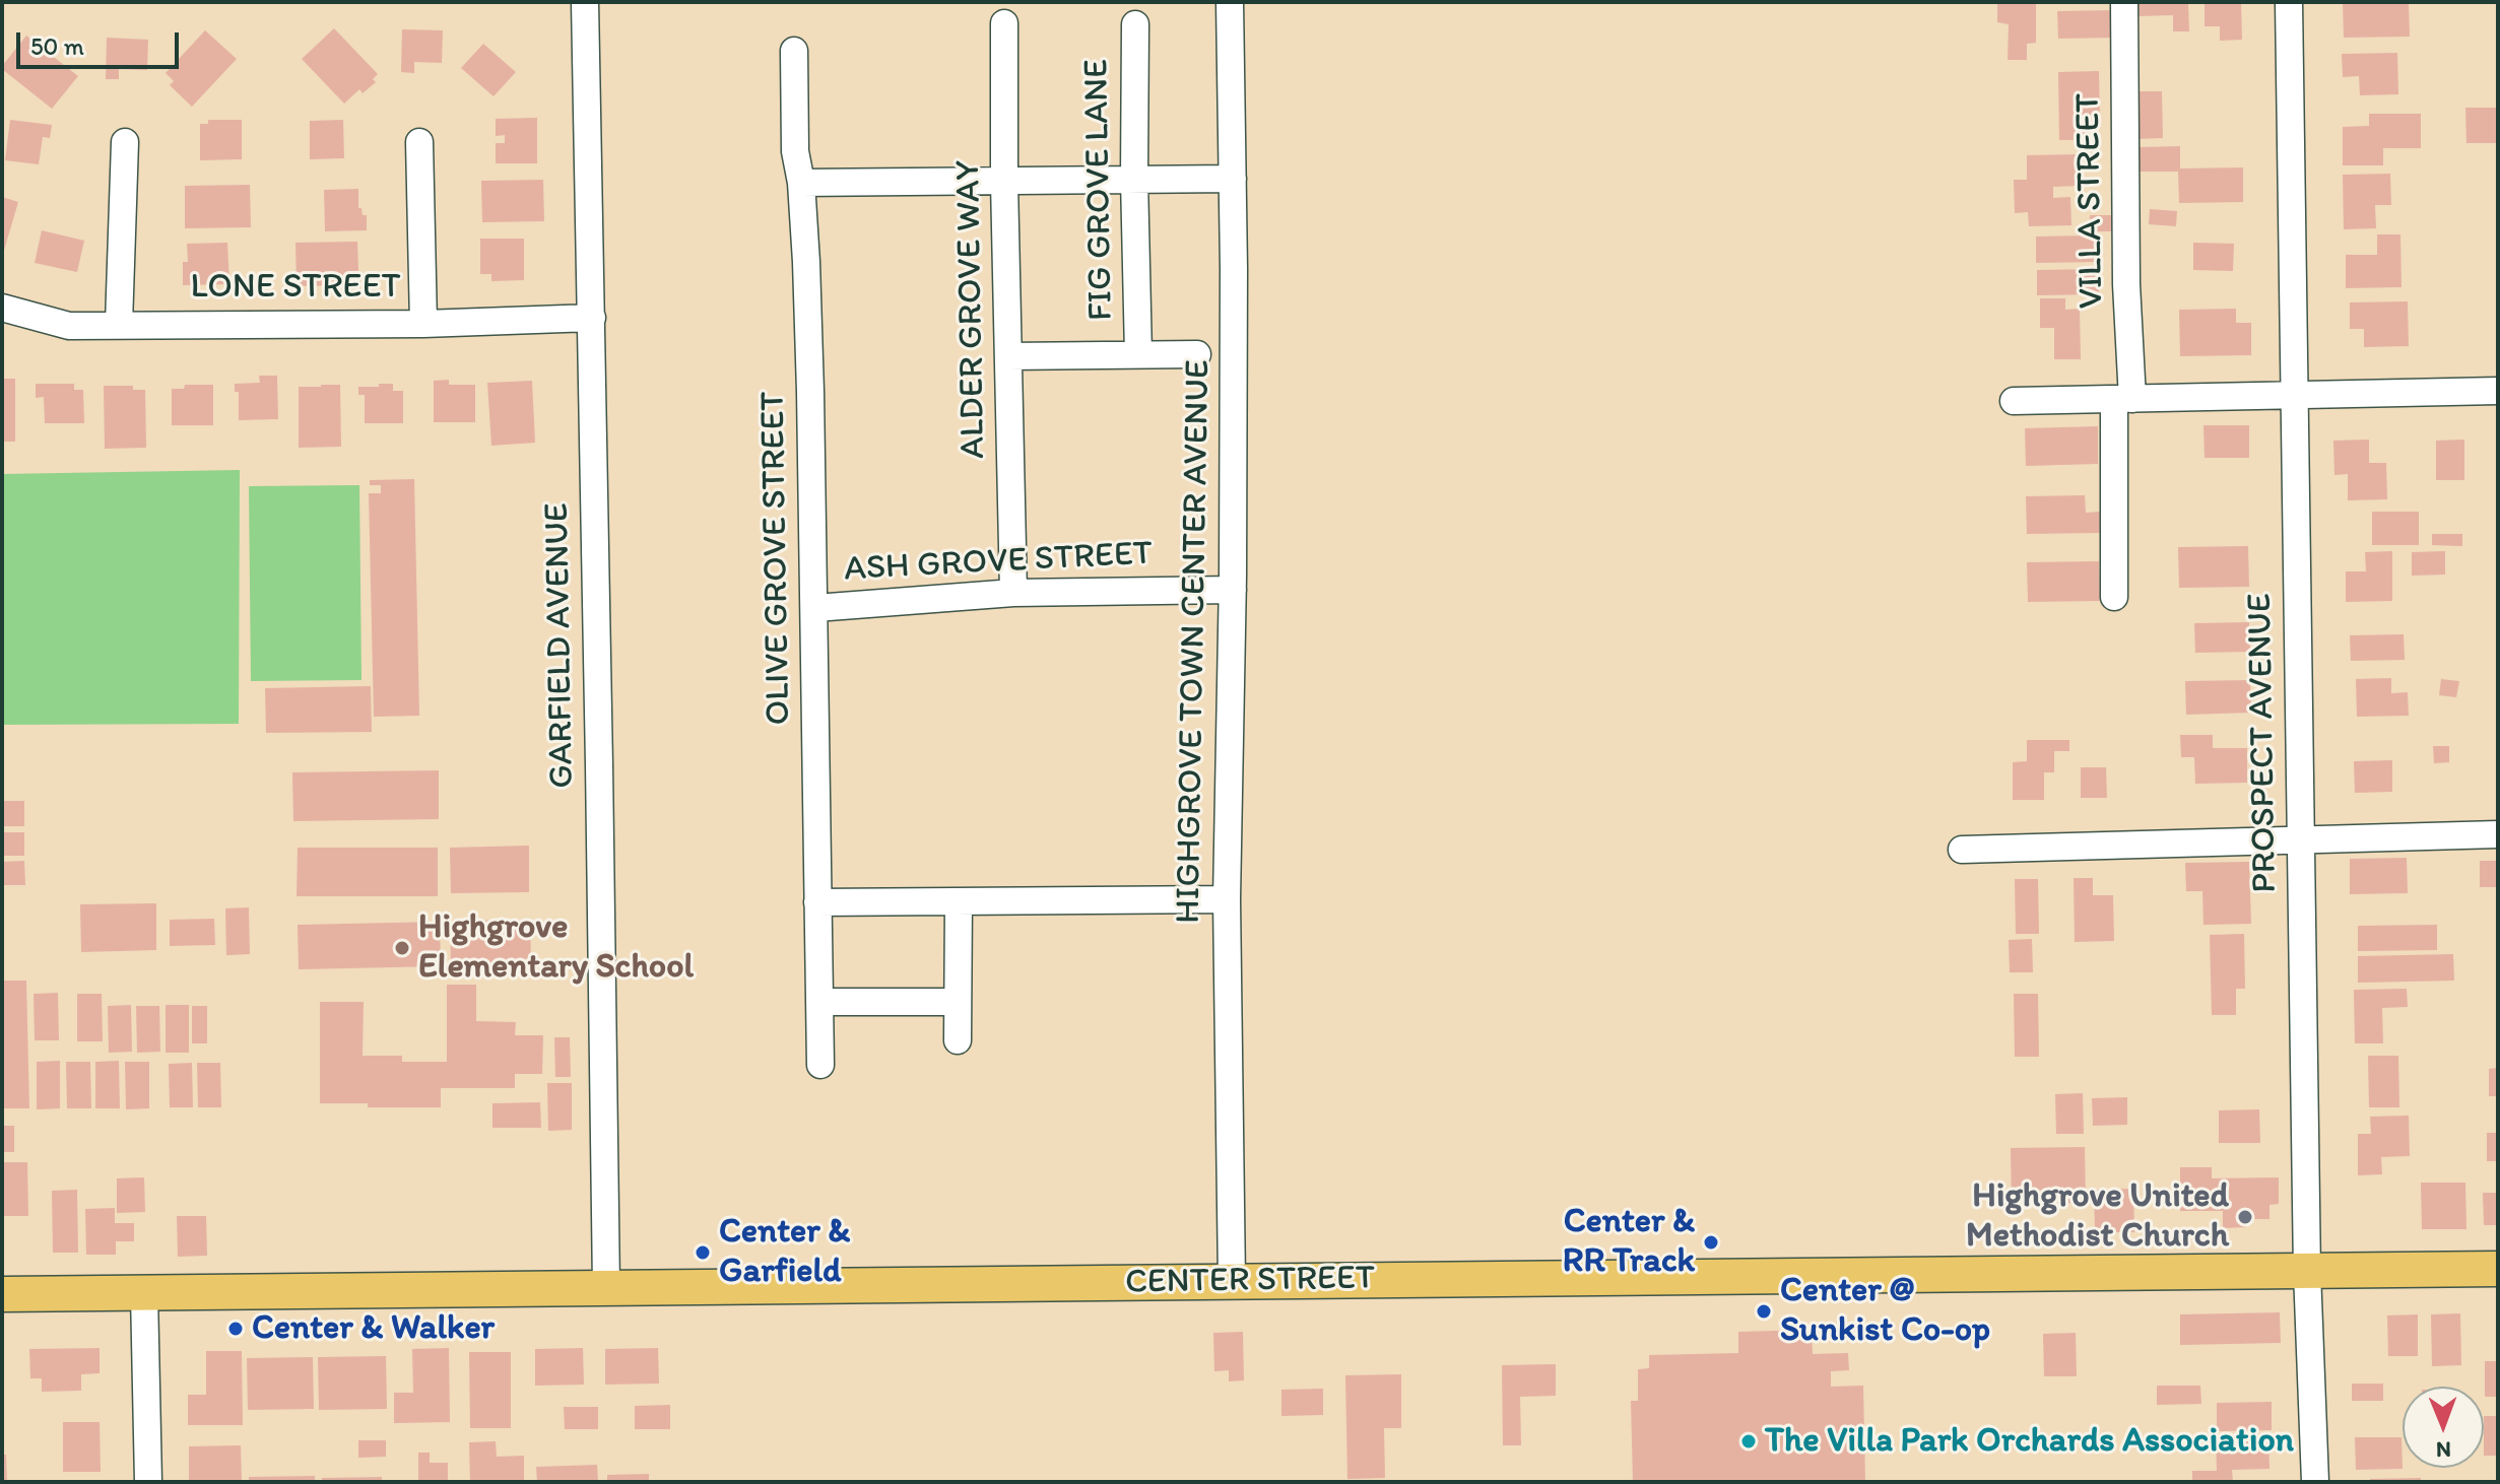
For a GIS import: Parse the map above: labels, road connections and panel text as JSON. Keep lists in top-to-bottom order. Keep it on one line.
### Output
{"streets":{"main road":["CENTER STREET"],"street":["FIG GROVE LANE","VILLA STREET","LONE STREET","ALDER GROVE WAY","OLIVE GROVE STREET","ASH GROVE STREET","HIGHGROVE TOWN CENTER AVENUE","GARFIELD AVENUE","PROSPECT AVENUE"]},"crossings":[["LONE STREET","GARFIELD AVENUE"],["ALDER GROVE WAY","ASH GROVE STREET"],["OLIVE GROVE STREET","ASH GROVE STREET"],["ASH GROVE STREET","HIGHGROVE TOWN CENTER AVENUE"],["HIGHGROVE TOWN CENTER AVENUE","CENTER STREET"],["GARFIELD AVENUE","CENTER STREET"],["PROSPECT AVENUE","CENTER STREET"]],"places":["Highgrove Elementary School","Highgrove United Methodist Church","Center & RR Track","Center & Garfield","Center @ Sunkist Co-op","Center & Walker","The Villa Park Orchards Association"],"scale_bar":"50 m","north":"bottom"}
